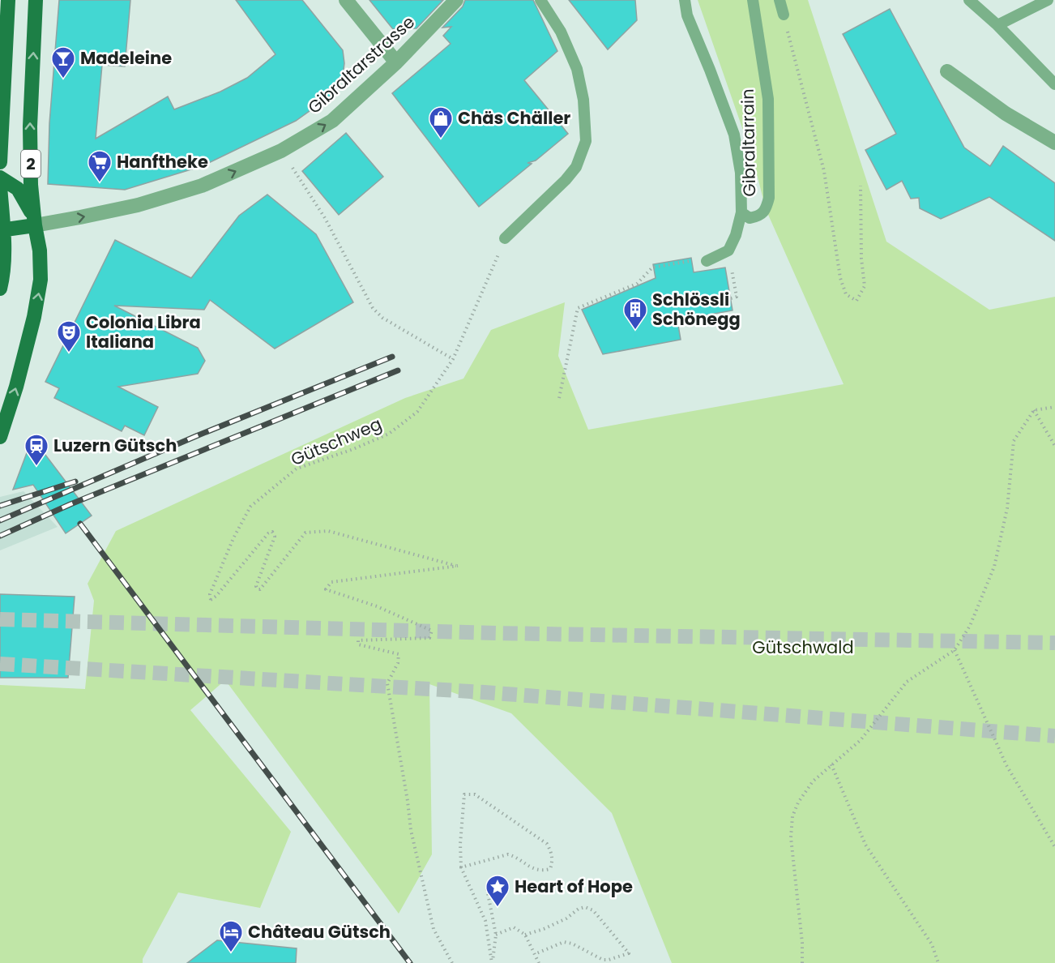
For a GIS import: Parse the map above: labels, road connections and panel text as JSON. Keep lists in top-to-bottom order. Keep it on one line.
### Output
{"streets":{"main road":["2"],"street":["Gibraltarstrasse"],"lane":["Gibraltarrain"],"path":["Gütschweg"]},"crossings":[["Gibraltarstrasse","2"]],"one_way":["Gibraltarstrasse"],"parks":["Gütschwald"],"places":{"bar":["Madeleine"],"shop":["Chäs Chäller"],"supermarket":["Hanftheke"],"building":["Schlössli Schönegg"],"theatre":["Colonia Libra Italiana"],"station":["Luzern Gütsch"],"place":["Heart of Hope"],"hotel":["Château Gütsch"]}}
